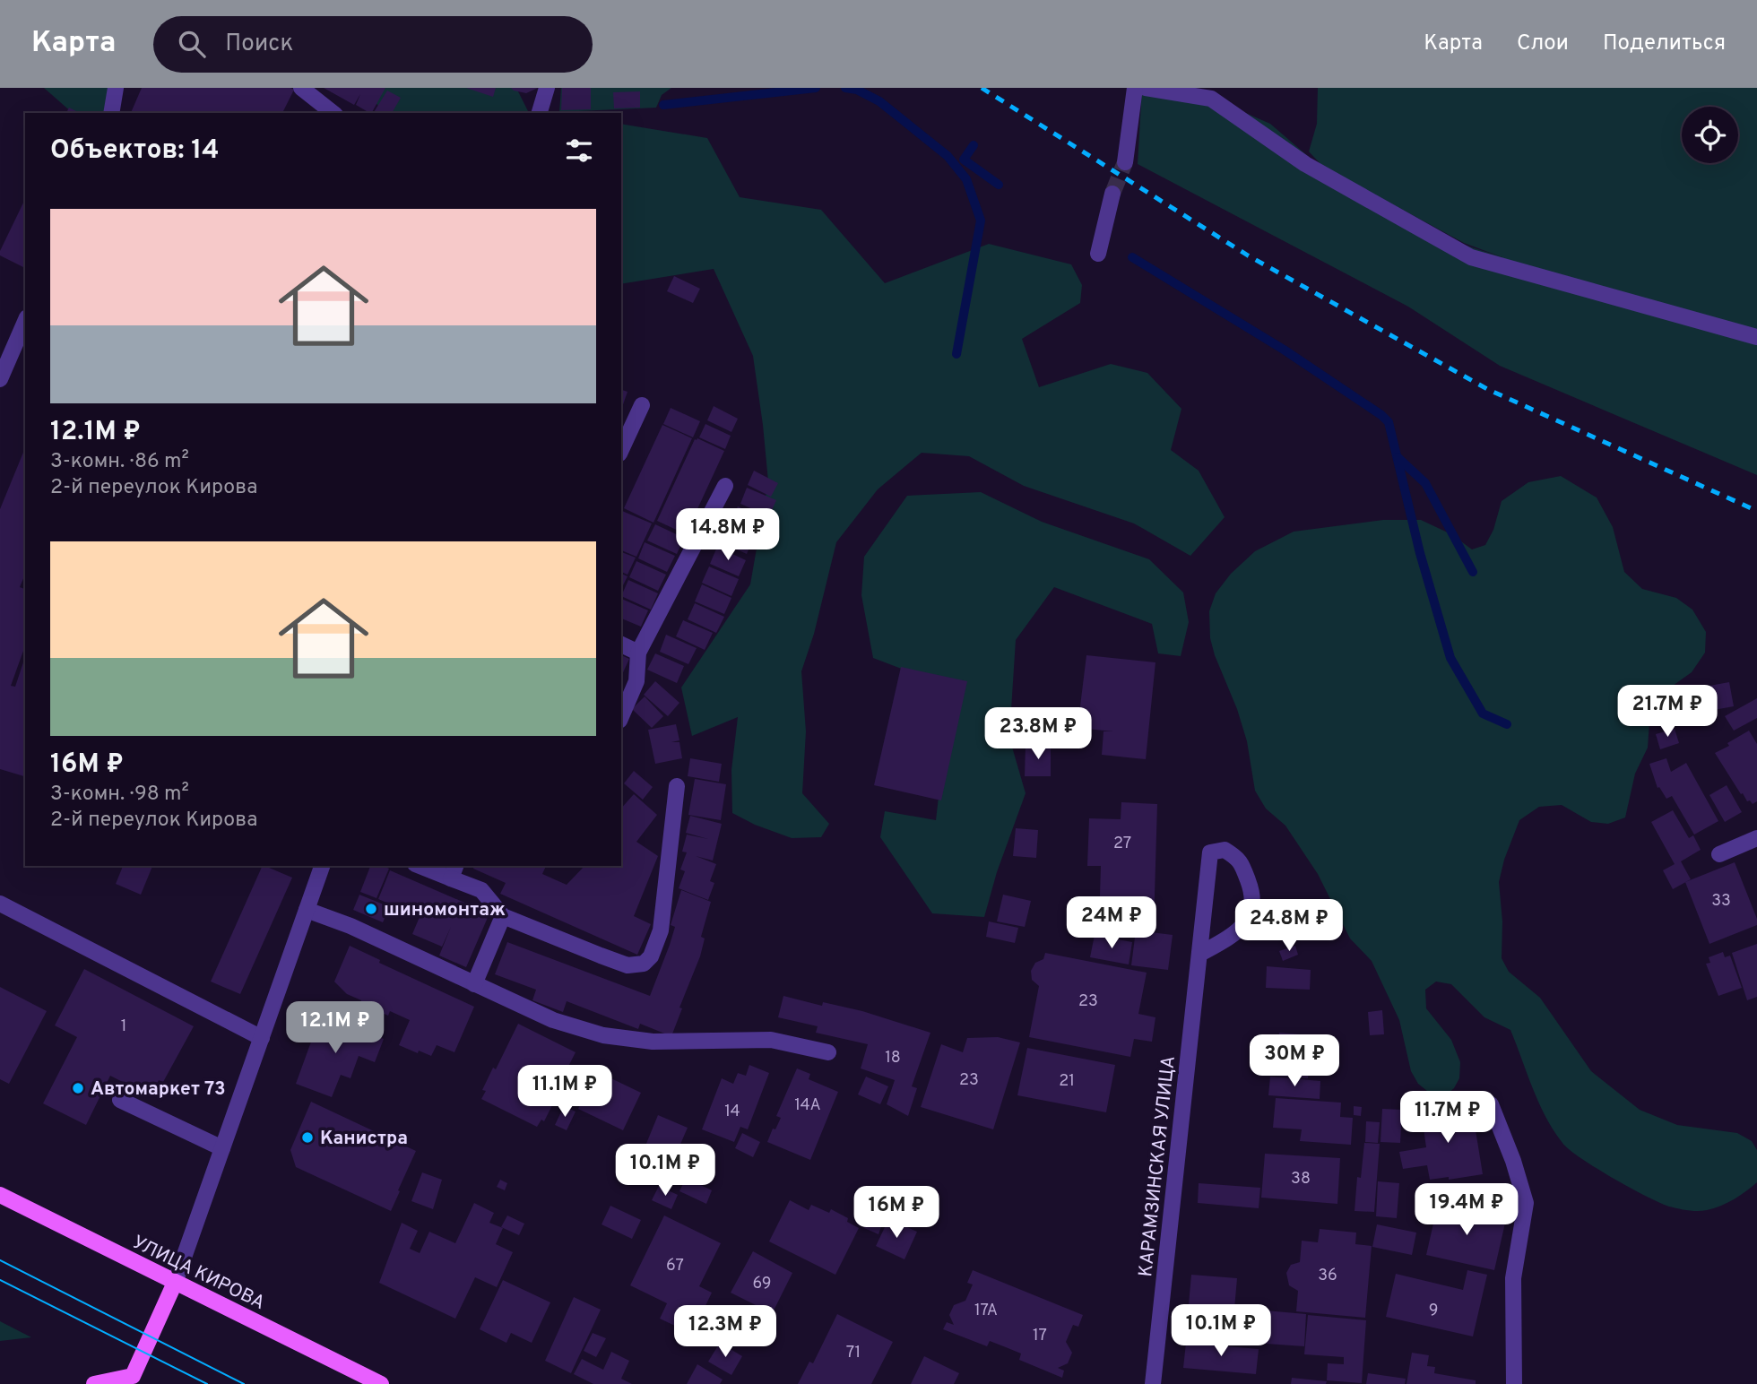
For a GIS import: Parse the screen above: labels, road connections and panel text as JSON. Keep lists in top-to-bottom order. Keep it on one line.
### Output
{"streets":{"main road":["УЛИЦА КИРОВА"],"street":["КАРАМЗИНСКАЯ УЛИЦА"]},"places":["шиномонтаж","Автомаркет 73","Канистра"],"house_numbers":["27","33","23","1","18","23","21","14А","14","38","67","36","69","17А","9","17","71"],"page":{"header":"Карта","search":"Поиск","nav":["Карта","Слои","Поделиться"],"heading":"Объектов: 14","list":[{"name":"12.1M ₽","note":"3-комн. · 86 m² · 2-й переулок Кирова"},{"name":"16M ₽","note":"3-комн. · 98 m² · 2-й переулок Кирова"}],"price":["14.8M ₽","21.7M ₽","23.8M ₽","24M ₽","24.8M ₽","12.1M ₽","30M ₽","11.1M ₽","11.7M ₽","10.1M ₽","19.4M ₽","16M ₽","10.1M ₽","12.3M ₽"]}}
